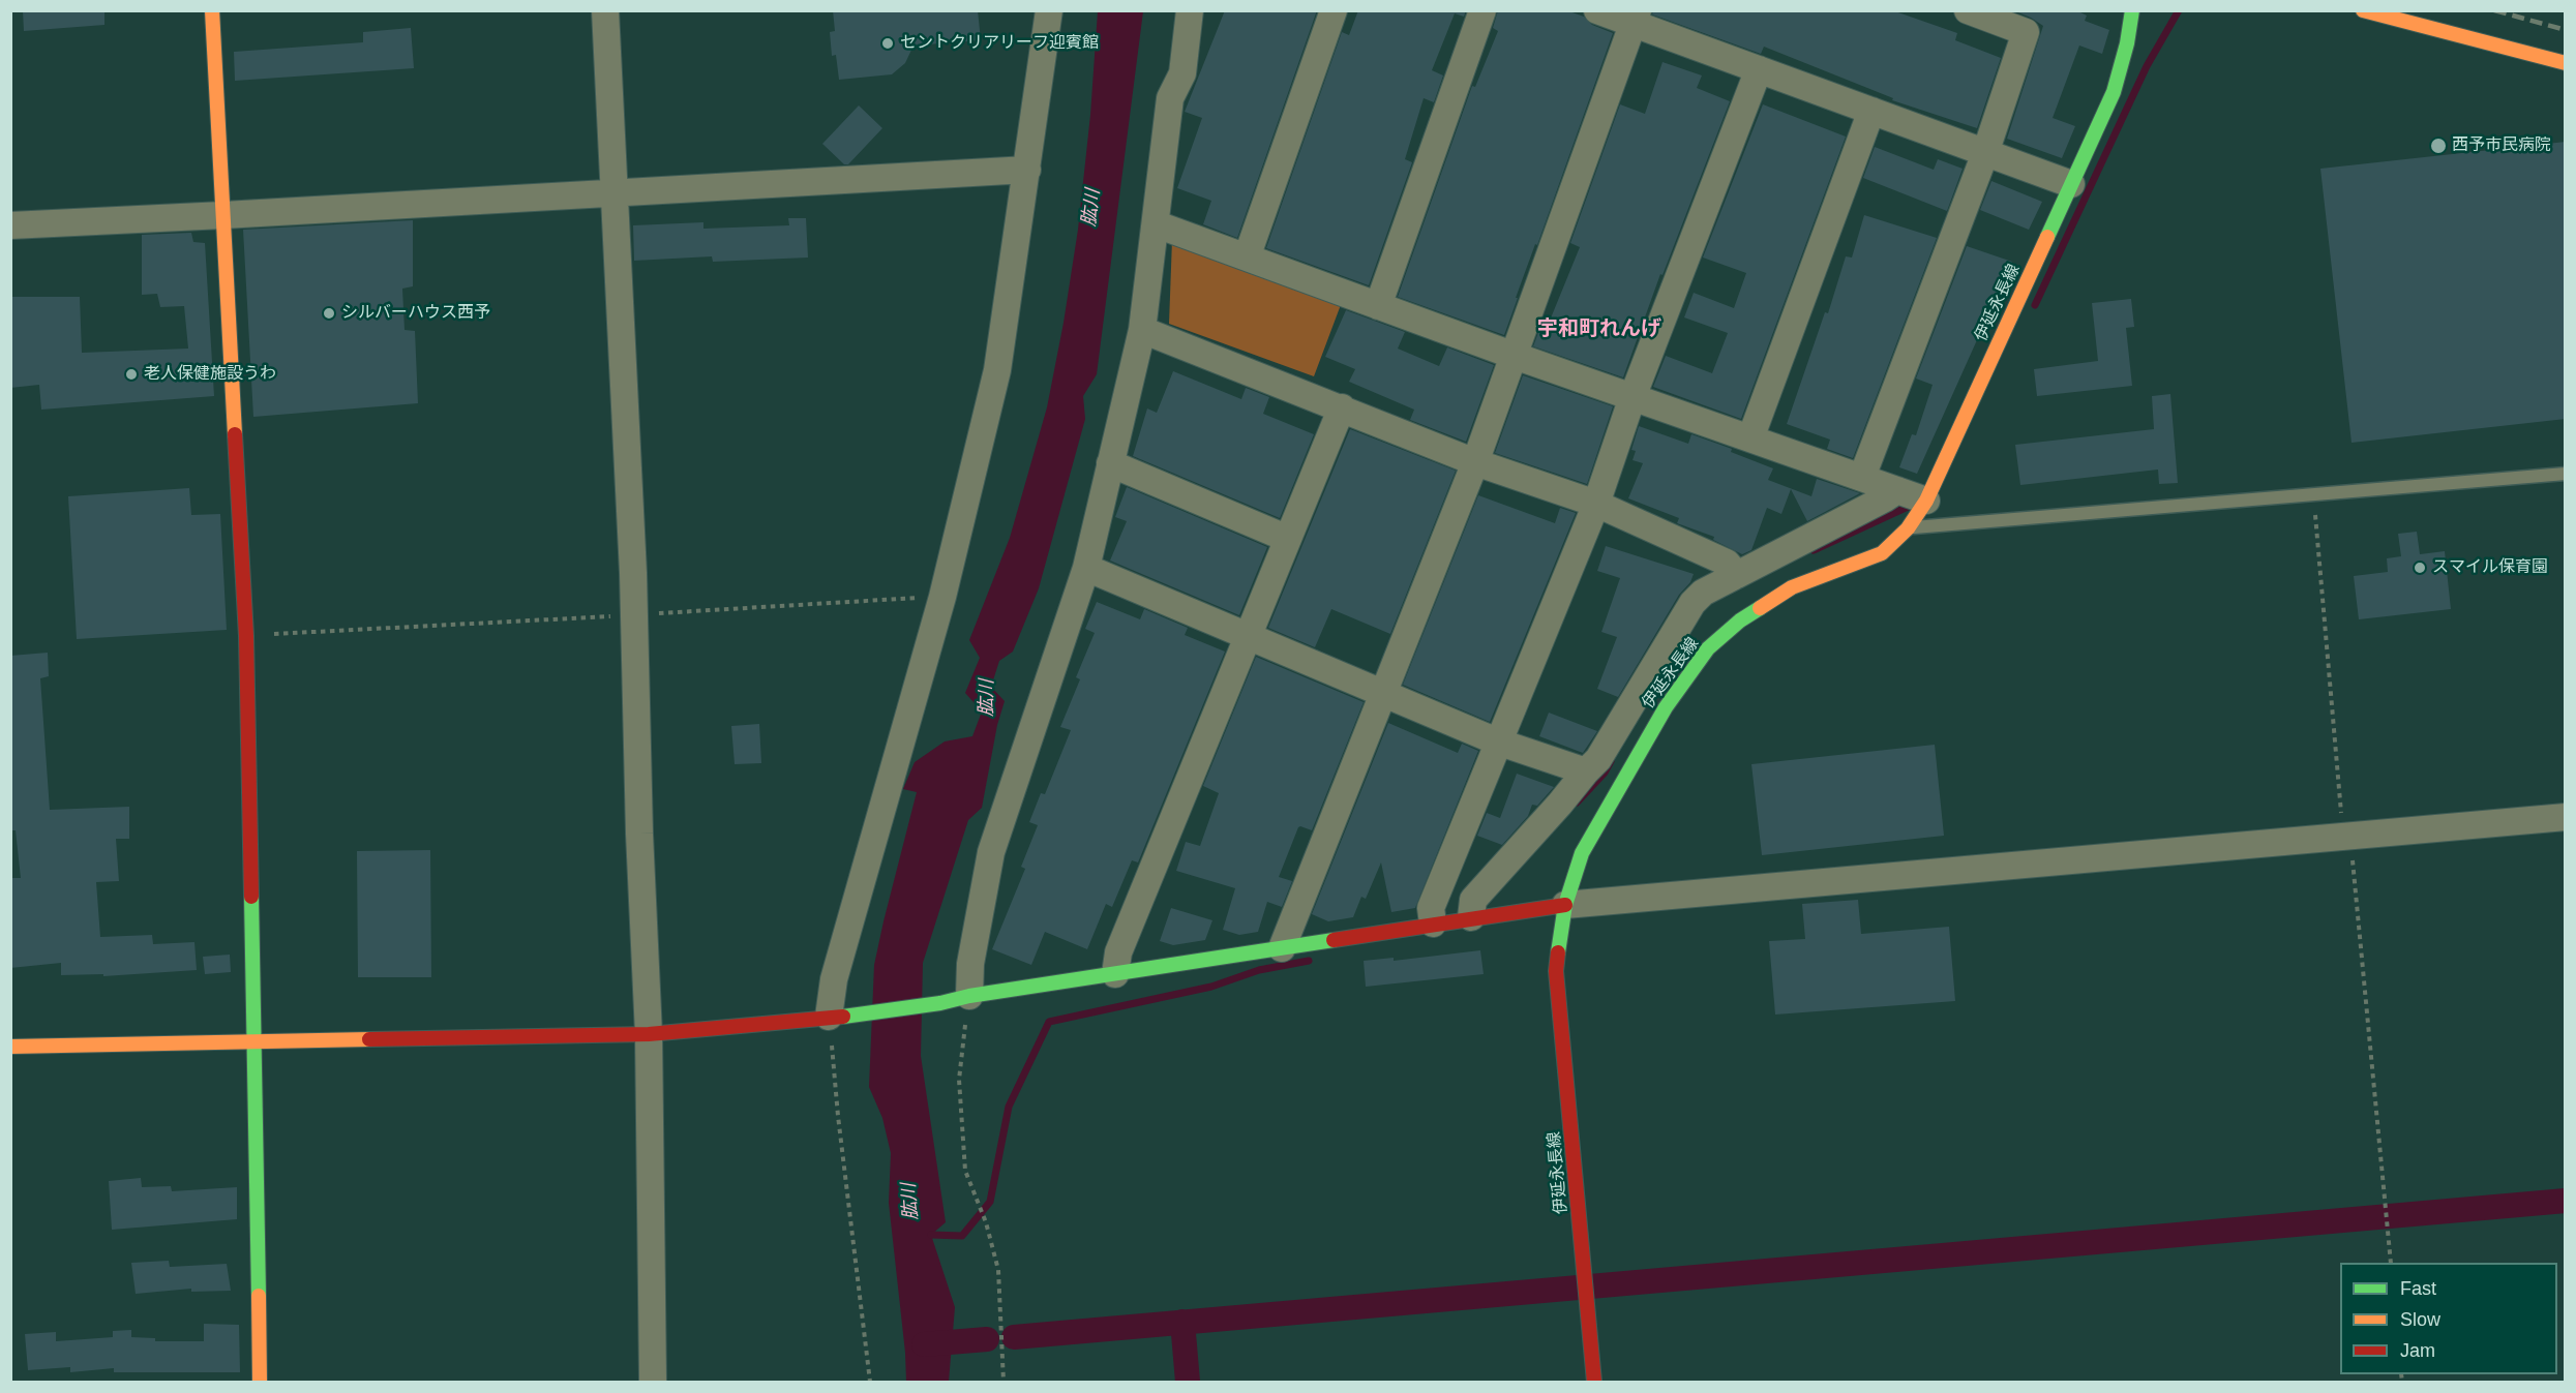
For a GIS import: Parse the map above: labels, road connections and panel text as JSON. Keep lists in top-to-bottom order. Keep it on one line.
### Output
{"streets":{"street":["伊延永長線"]},"districts":["宇和町れんげ"],"water":["肱川"],"places":["セントクリアリーフ迎賓館","西予市民病院","シルバーハウス西予","老人保健施設うわ","スマイル保育園"],"legend":["Fast","Slow","Jam"]}
